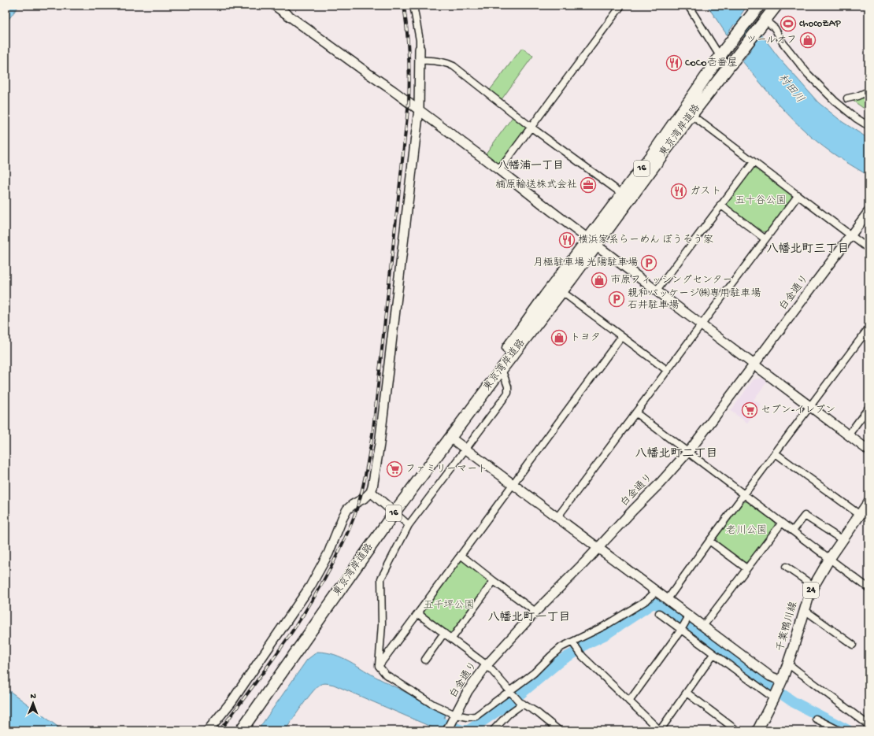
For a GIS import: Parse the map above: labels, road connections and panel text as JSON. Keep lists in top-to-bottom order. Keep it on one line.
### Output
{"streets":{"highway":["東京湾岸道路","16"],"main road":["24","千葉鴨川線"],"street":["白金通り"]},"crossings":[["東京湾岸道路","16"]],"districts":["八幡浦一丁目","八幡北町三丁目","八幡北町二丁目","八幡北町一丁目"],"water":["村田川"],"parks":["五十谷公園","老川公園","五千坪公園"],"places":{"sports":["chocoZAP"],"shop":["ツールオフ","市原フィッシングセンター","トヨタ"],"restaurant":["CoCo壱番屋","ガスト","横浜家系らーめん ぼうそう家"],"office":["楠原輸送株式会社"],"parking":["月極駐車場 光陽駐車場","親和パッケージ㈱専用駐車場 石井駐車場"],"supermarket":["セブン-イレブン","ファミリーマート"]},"north":"top"}
